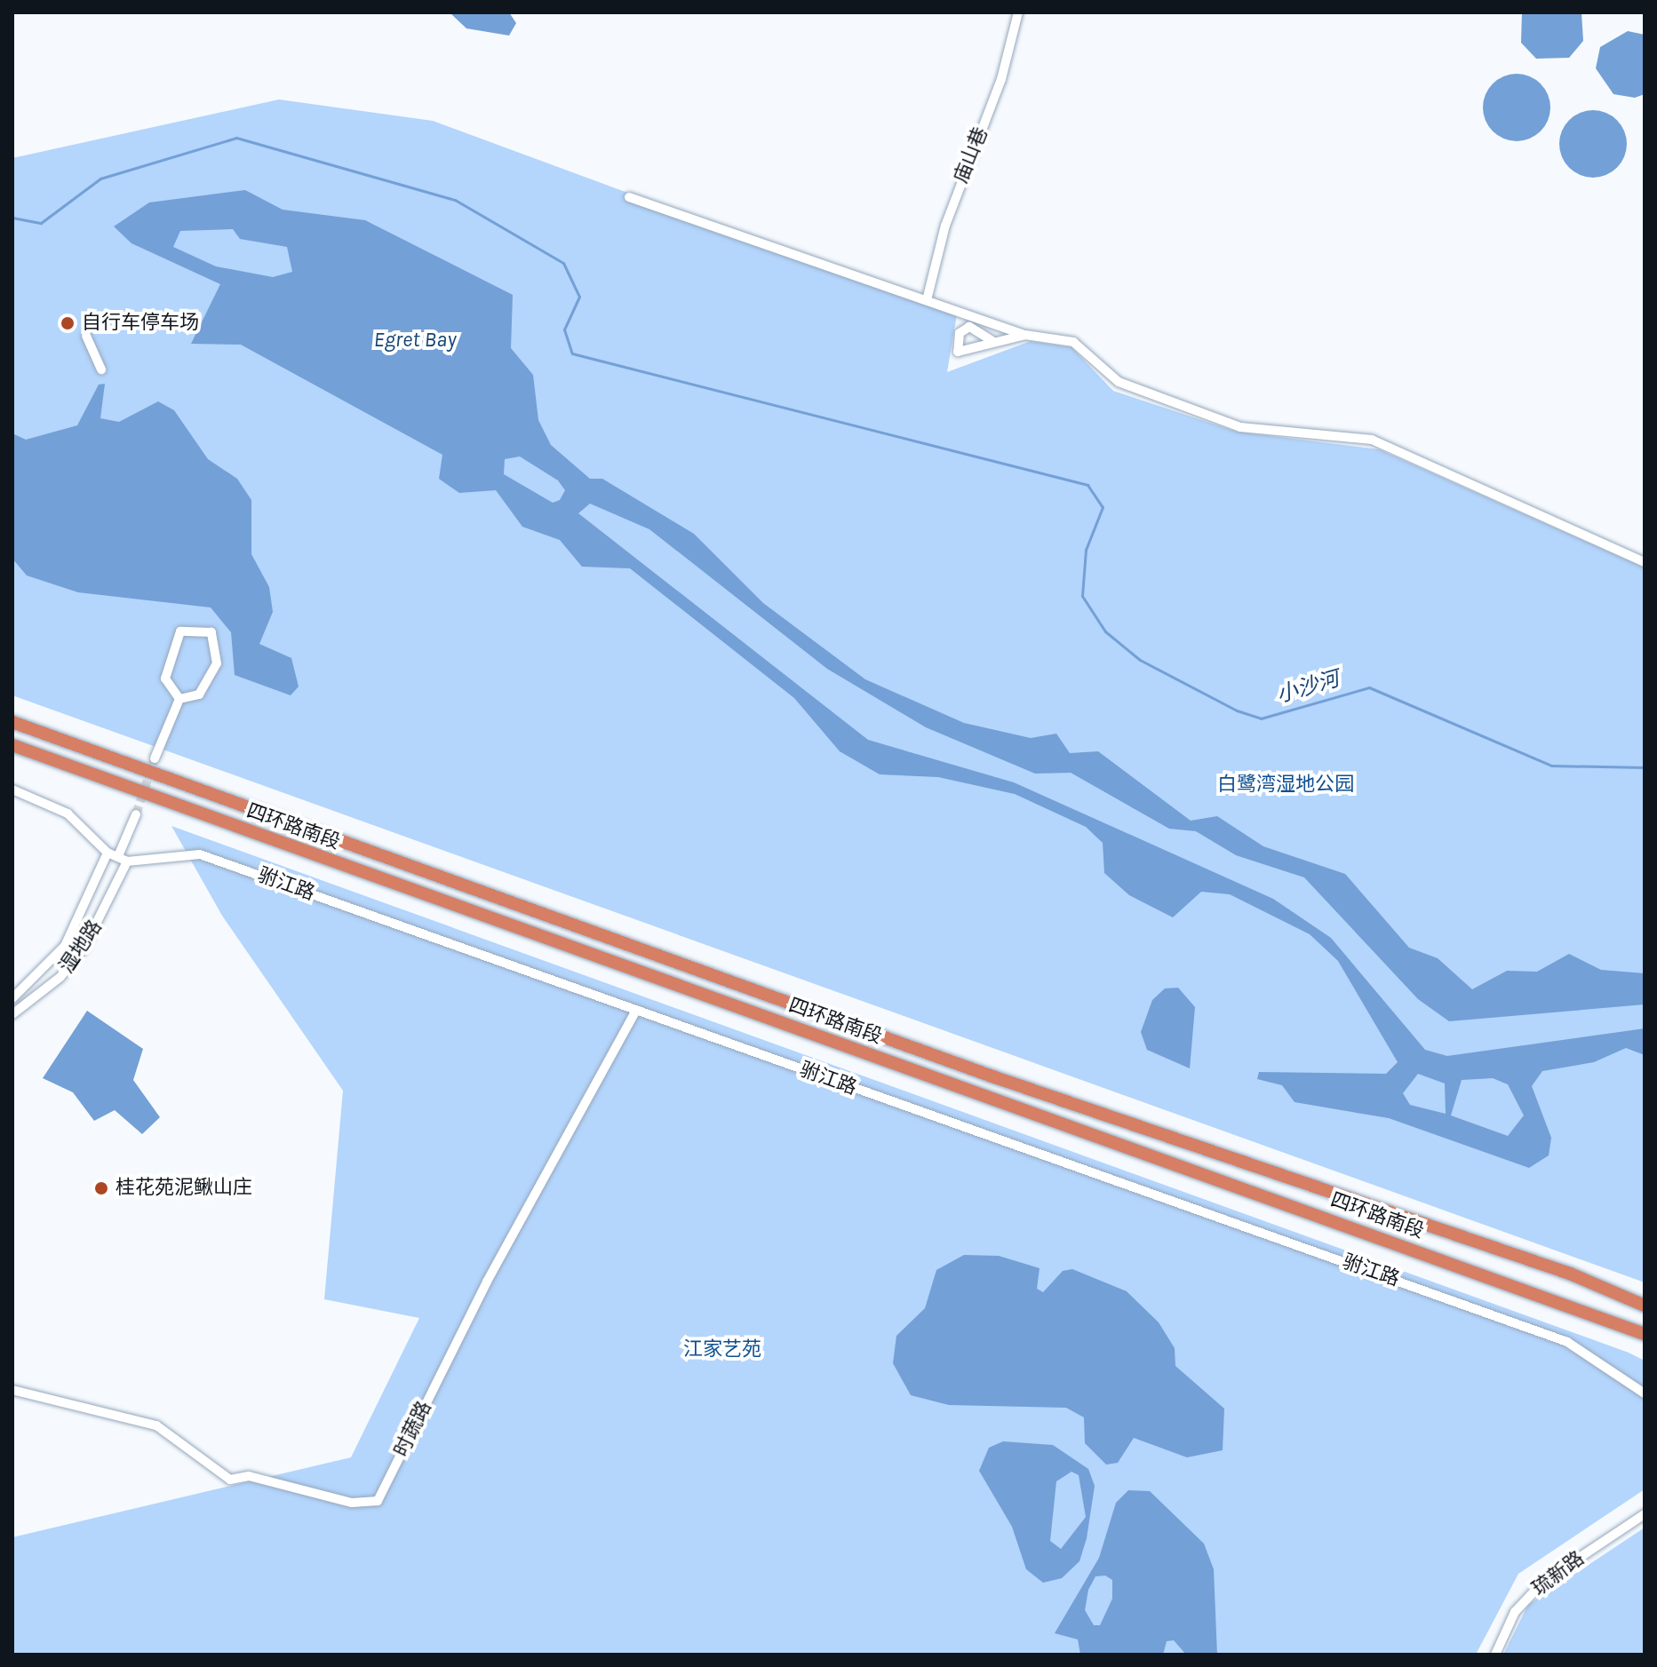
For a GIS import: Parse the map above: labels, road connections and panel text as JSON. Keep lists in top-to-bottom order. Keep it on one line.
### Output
{"streets":{"highway":["四环路南段"],"street":["庙山巷","驸江路","湿地路","时蔬路","琉新路"]},"crossings":[["驸江路","湿地路"],["驸江路","时蔬路"]],"water":["Egret Bay","小沙河"],"parks":["白鹭湾湿地公园","江家艺苑"],"places":["自行车停车场","桂花苑泥鳅山庄"]}
